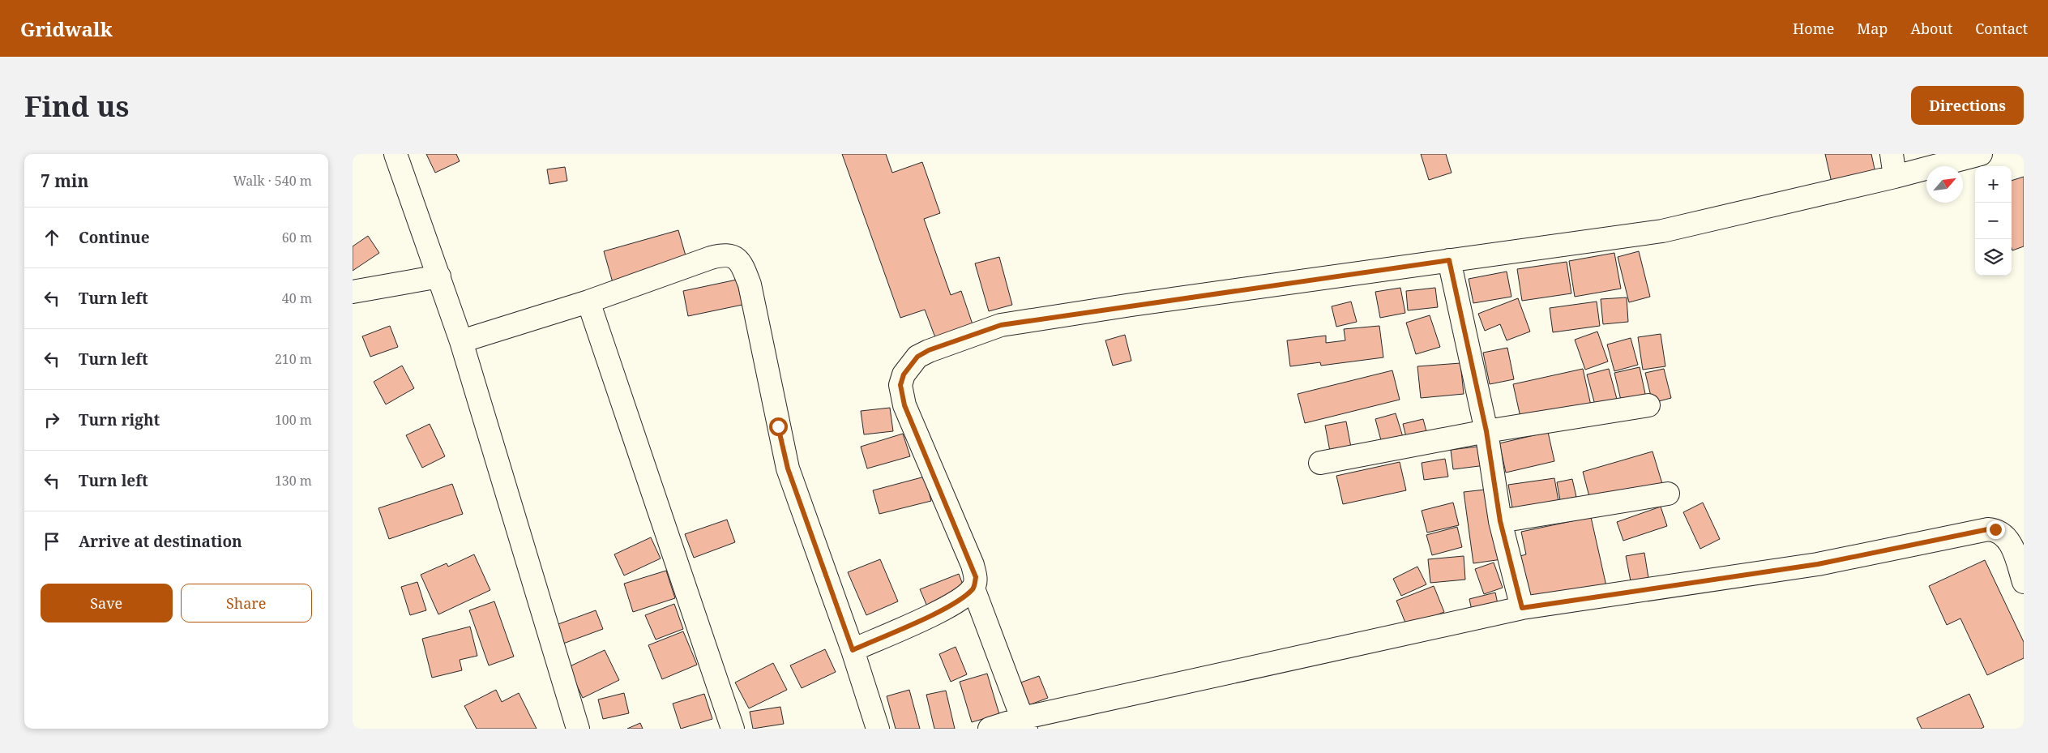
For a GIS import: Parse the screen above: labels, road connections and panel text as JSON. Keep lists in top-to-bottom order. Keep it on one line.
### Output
{"north":"top right","page":{"header":"Gridwalk","nav":["Home","Map","About","Contact"],"buttons":["Directions",["Save","Share"]],"title":"Find us","heading":["7 min","Walk · 540 m"],"map_buttons":["+","−"],"list":[["Continue","60 m"],["Turn left","40 m"],["Turn left","210 m"],["Turn right","100 m"],["Turn left","130 m"],"Arrive at destination"]}}
